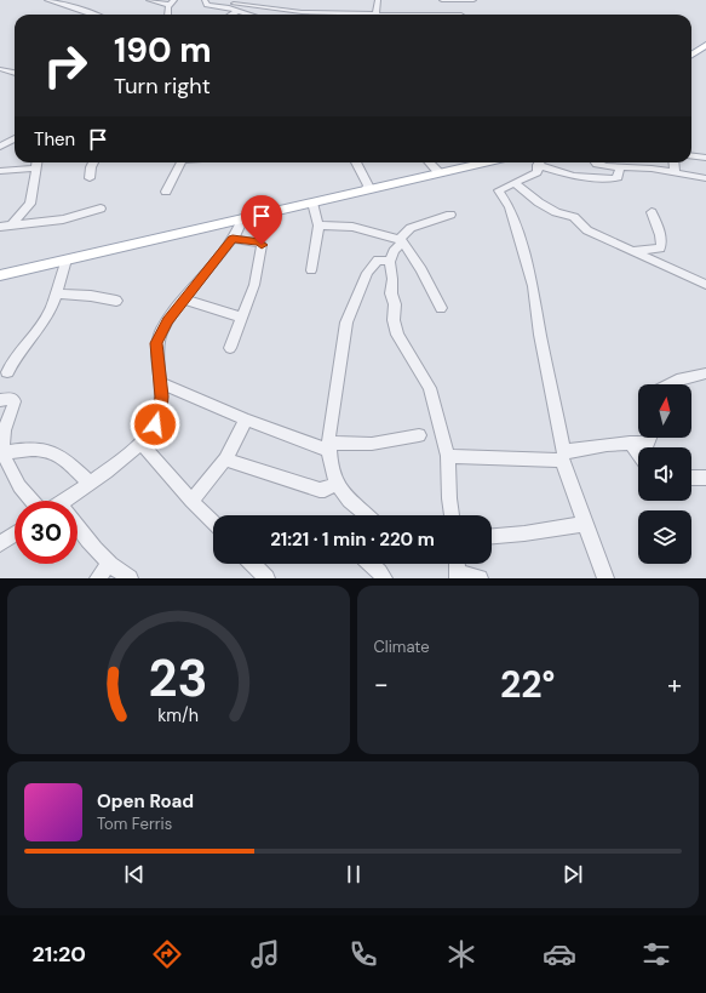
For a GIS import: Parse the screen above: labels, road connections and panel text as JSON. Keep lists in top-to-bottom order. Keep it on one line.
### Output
{"north":"top","page":{"turn":["190 m","Turn right"],"then":"Then","limit":"30","trip":"21:21 · 1 min · 220 m","tile":"Climate","heat":["−","22°","+"],"song":["Open Road","Tom Ferris"],"tabs":"21:20","gauge":["23","km/h"]}}
